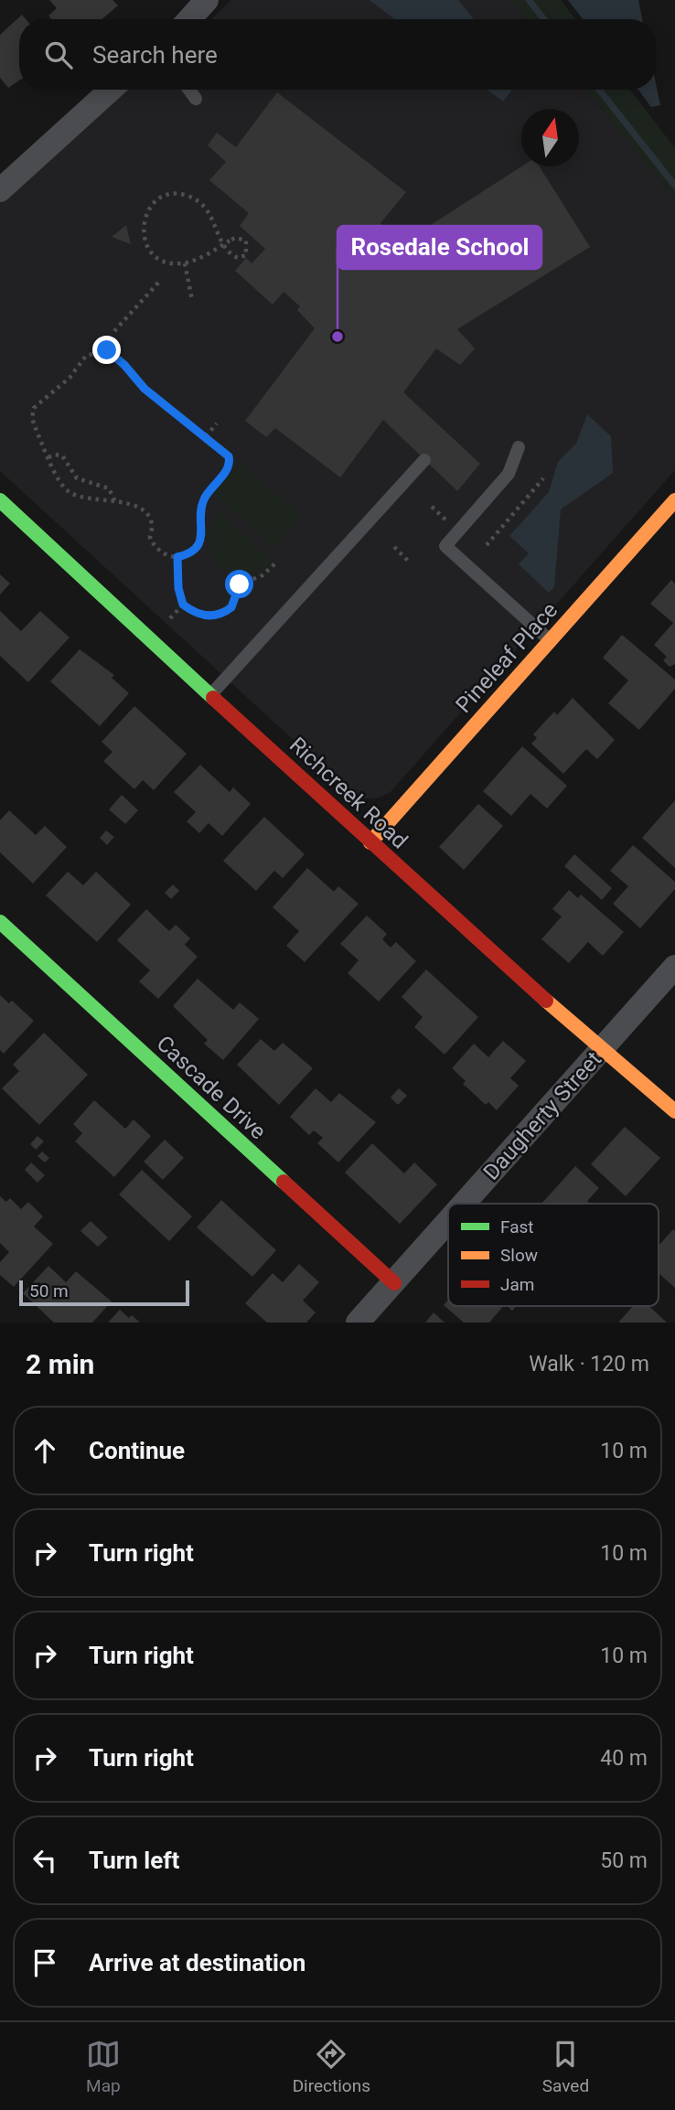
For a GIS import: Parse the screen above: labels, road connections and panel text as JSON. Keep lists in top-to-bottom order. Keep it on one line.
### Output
{"streets":{"street":["Pineleaf Place","Richcreek Road","Cascade Drive","Daugherty Street"]},"crossings":[["Pineleaf Place","Richcreek Road"],["Richcreek Road","Daugherty Street"],["Cascade Drive","Daugherty Street"]],"places":["Rosedale School"],"legend":["Fast","Slow","Jam"],"scale_bar":"50 m","north":"top","page":{"search":"Search here","scale":"50 m","heading":["2 min","Walk · 120 m"],"list":[["Continue","10 m"],["Turn right","10 m"],["Turn right","10 m"],["Turn right","40 m"],["Turn left","50 m"],"Arrive at destination"],"nav":["Map","Directions","Saved"]}}
